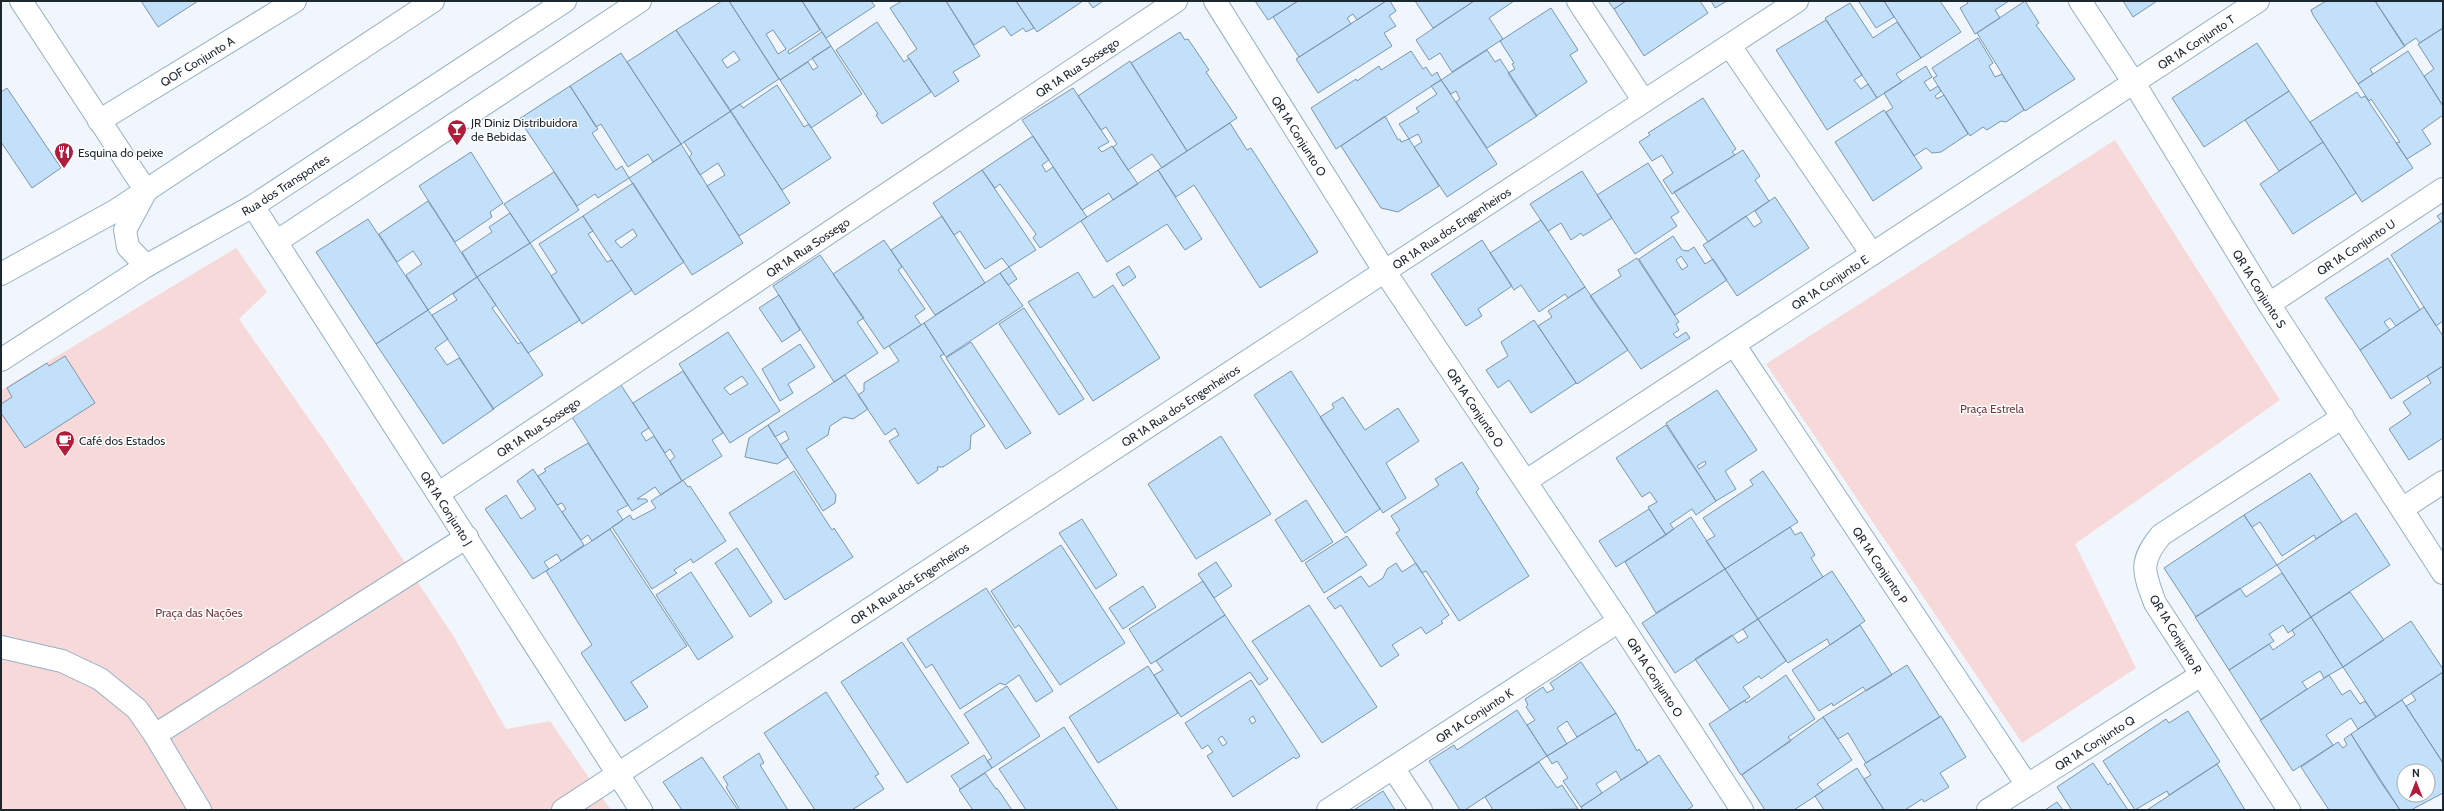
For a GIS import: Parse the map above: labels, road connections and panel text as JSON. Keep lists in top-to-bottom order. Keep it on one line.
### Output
{"streets":{"street":["QR 1A Conjunto T","QOF Conjunto A","QR 1A Rua Sossego","QR 1A Conjunto O","Rua dos Transportes","QR 1A Rua dos Engenheiros","QR 1A Conjunto U","QR 1A Conjunto E","QR 1A Conjunto S","QR 1A Conjunto J","QR 1A Conjunto P","QR 1A Conjunto R","QR 1A Conjunto K","QR 1A Conjunto Q"]},"crossings":[["QR 1A Conjunto T","QR 1A Conjunto E"],["QR 1A Conjunto T","QR 1A Conjunto S"],["QR 1A Rua Sossego","QR 1A Conjunto J"],["QR 1A Conjunto O","QR 1A Rua dos Engenheiros"],["QR 1A Conjunto O","QR 1A Conjunto E"],["QR 1A Conjunto O","QR 1A Conjunto K"],["Rua dos Transportes","QR 1A Conjunto J"],["QR 1A Rua dos Engenheiros","QR 1A Conjunto J"],["QR 1A Conjunto U","QR 1A Conjunto S"],["QR 1A Conjunto E","QR 1A Conjunto S"],["QR 1A Conjunto E","QR 1A Conjunto P"],["QR 1A Conjunto S","QR 1A Conjunto R"],["QR 1A Conjunto P","QR 1A Conjunto Q"],["QR 1A Conjunto R","QR 1A Conjunto Q"]],"parks":["Praça Estrela","Praça das Nações"],"places":{"bar":["JR Diniz Distribuidora de Bebidas"],"restaurant":["Esquina do peixe"],"cafe":["Café dos Estados"]},"north":"top"}
